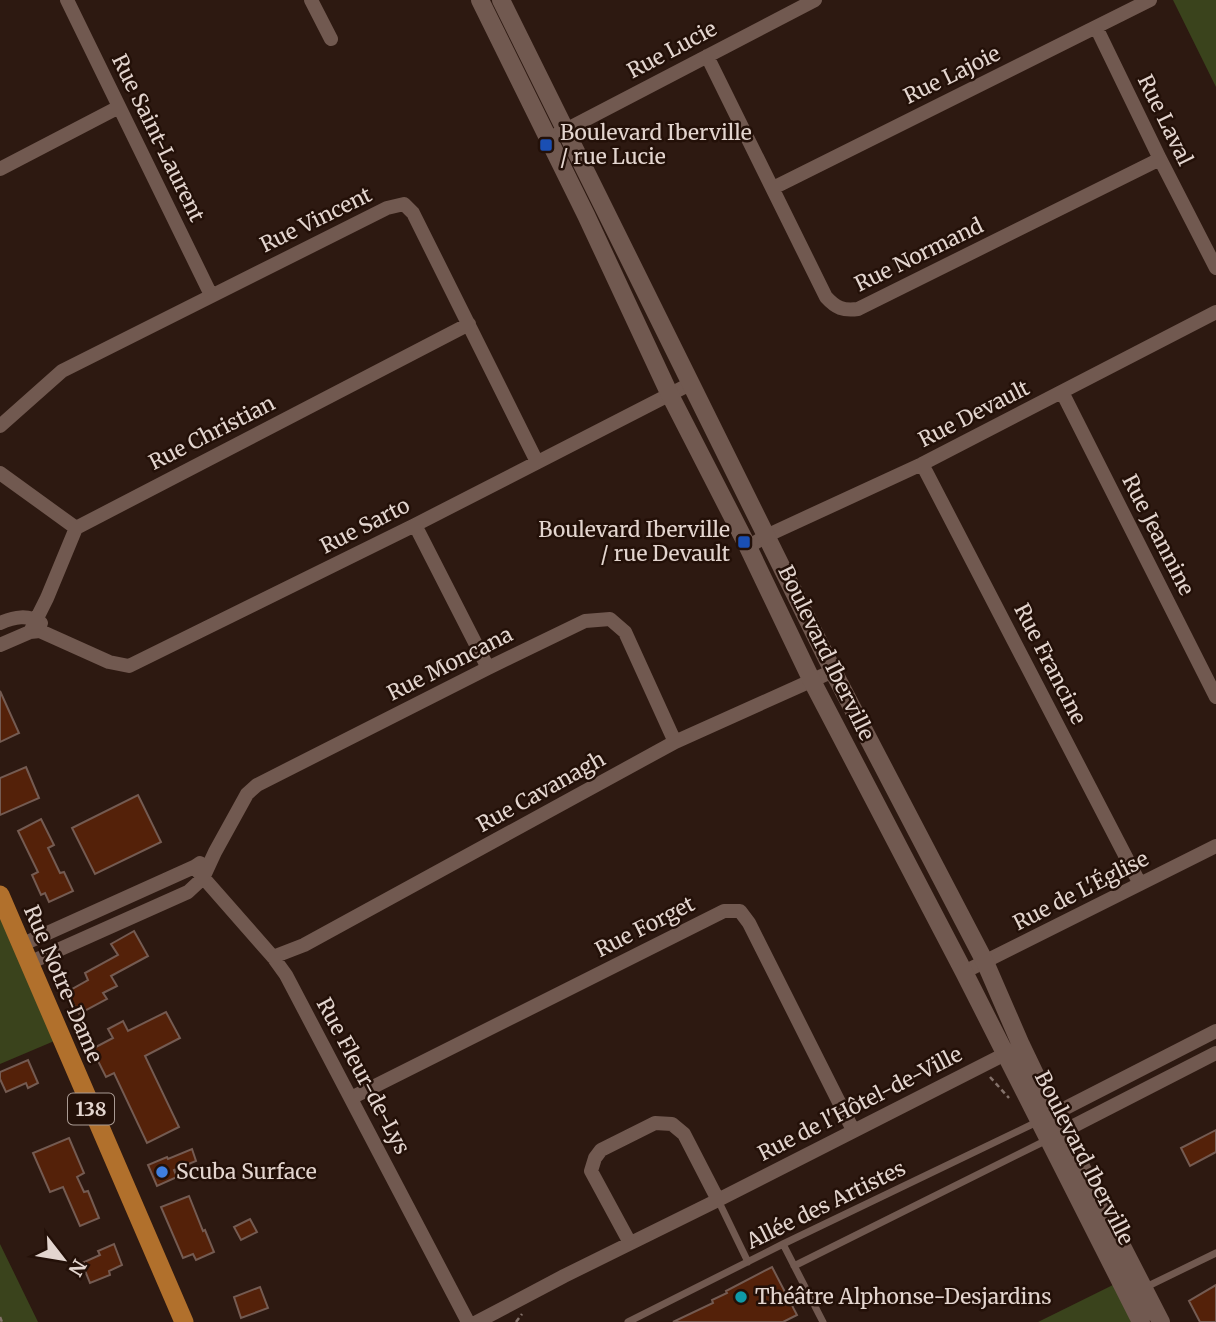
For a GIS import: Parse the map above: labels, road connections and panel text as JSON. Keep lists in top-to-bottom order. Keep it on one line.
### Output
{"streets":{"main road":["Rue Notre-Dame","138"],"street":["Rue Lucie","Rue Lajoie","Rue Laval","Rue Saint-Laurent","Rue Vincent","Rue Normand","Rue Devault","Rue Christian","Rue Sarto","Rue Jeannine","Boulevard Iberville","Rue Moncana","Rue Francine","Rue Cavanagh","Rue de L'Église","Rue Forget","Rue Fleur-de-Lys","Rue de l'Hôtel-de-Ville"],"lane":["Allée des Artistes"]},"crossings":[["Rue Lucie","Rue Normand"],["Rue Lucie","Boulevard Iberville"],["Rue Lajoie","Rue Laval"],["Rue Lajoie","Rue Normand"],["Rue Laval","Rue Normand"],["Rue Saint-Laurent","Rue Vincent"],["Rue Vincent","Rue Christian"],["Rue Vincent","Rue Sarto"],["Rue Devault","Rue Jeannine"],["Rue Devault","Boulevard Iberville"],["Rue Devault","Rue Francine"],["Rue Sarto","Boulevard Iberville"],["Boulevard Iberville","Rue Cavanagh"],["Boulevard Iberville","Rue de L'Église"],["Boulevard Iberville","Rue de l'Hôtel-de-Ville"],["Boulevard Iberville","Allée des Artistes"],["Rue Moncana","Rue Cavanagh"],["Rue Moncana","Rue Fleur-de-Lys"],["Rue Francine","Rue de L'Église"],["Rue Cavanagh","Rue Fleur-de-Lys"],["Rue Forget","Rue Fleur-de-Lys"],["Rue Forget","Rue de l'Hôtel-de-Ville"]],"places":{"transit":["Boulevard Iberville / rue Lucie","Boulevard Iberville / rue Devault"],"other":["Scuba Surface","Théâtre Alphonse-Desjardins"]},"north":"bottom right"}
